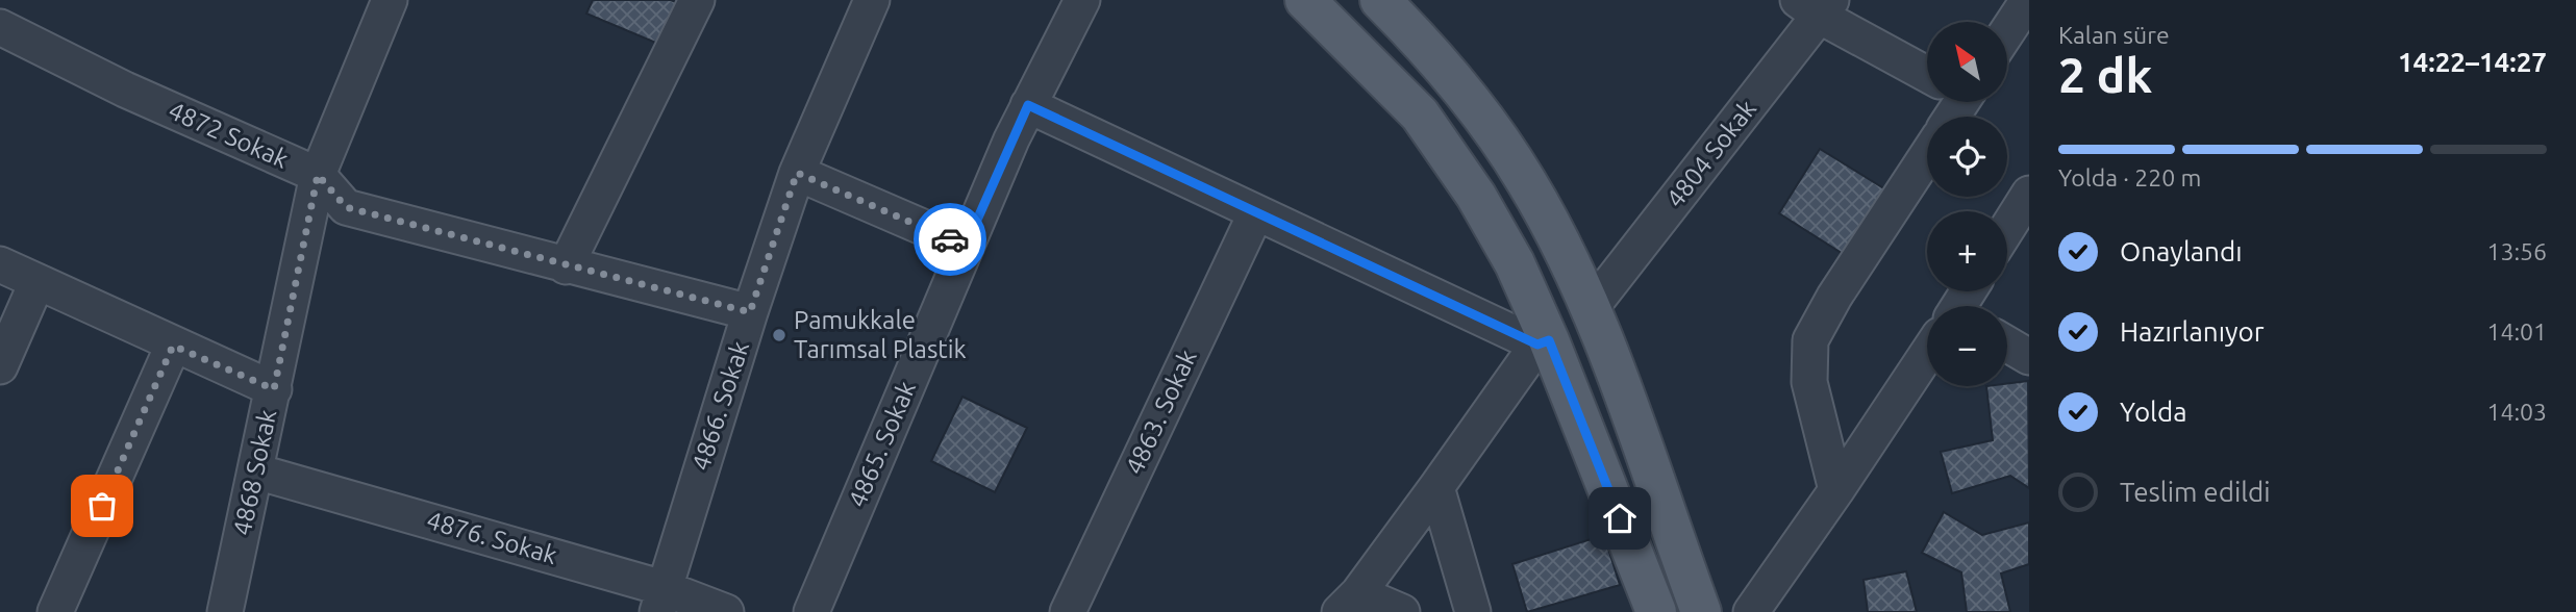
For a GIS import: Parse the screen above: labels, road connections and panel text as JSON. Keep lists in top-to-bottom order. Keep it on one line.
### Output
{"streets":{"street":["4872 Sokak","4804 Sokak","4866. Sokak","4863. Sokak","4865. Sokak","4868 Sokak","4876. Sokak"]},"crossings":[["4872 Sokak","4866. Sokak"],["4872 Sokak","4868 Sokak"],["4866. Sokak","4876. Sokak"],["4868 Sokak","4876. Sokak"]],"places":["Pamukkale Tarımsal Plastik"],"north":"top left","page":{"heading":["2 dk","Kalan süre","14:22–14:27"],"map_buttons":["+","−"],"bar":"Yolda · 220 m","list":[["Onaylandı","13:56"],["Hazırlanıyor","14:01"],["Yolda","14:03"],"Teslim edildi"]}}
